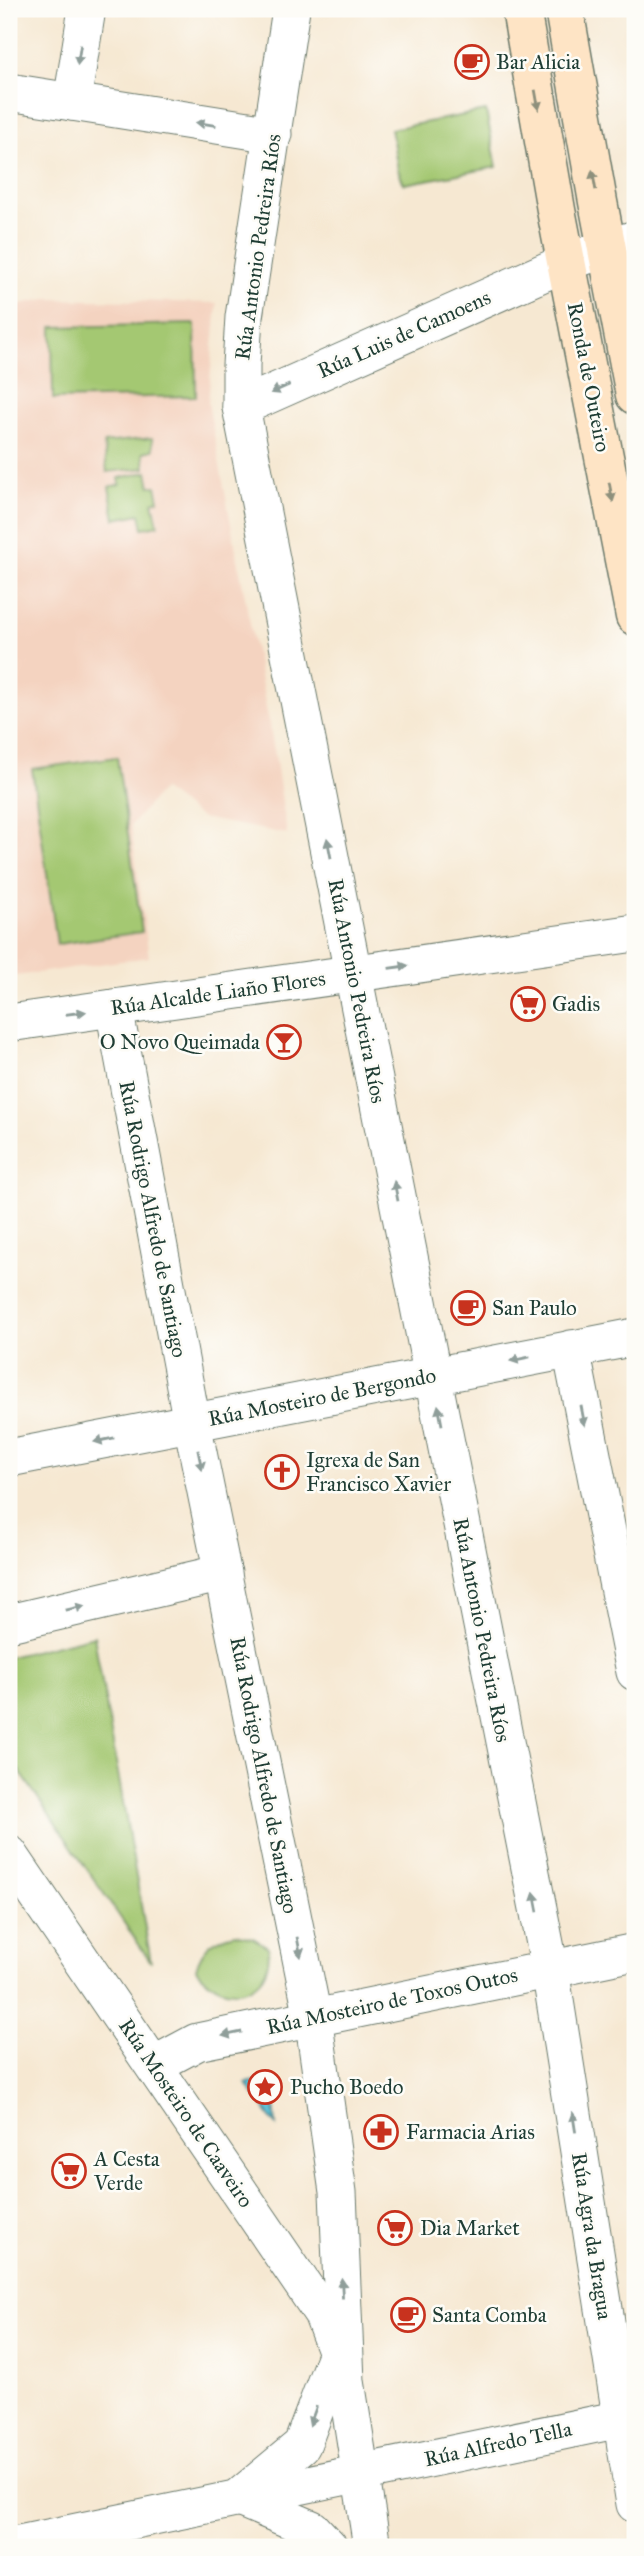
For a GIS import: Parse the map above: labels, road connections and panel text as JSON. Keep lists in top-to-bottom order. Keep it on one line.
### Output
{"streets":{"main road":["Ronda de Outeiro"],"street":["Rúa Antonio Pedreira Ríos","Rúa Luis de Camoens","Rúa Alcalde Liaño Flores","Rúa Rodrigo Alfredo de Santiago","Rúa Mosteiro de Bergondo","Rúa Mosteiro de Toxos Outos","Rúa Mosteiro de Caaveiro","Rúa Agra da Bragua","Rúa Alfredo Tella"]},"crossings":[["Rúa Antonio Pedreira Ríos","Rúa Luis de Camoens"],["Rúa Antonio Pedreira Ríos","Rúa Alcalde Liaño Flores"],["Rúa Antonio Pedreira Ríos","Rúa Mosteiro de Bergondo"],["Rúa Antonio Pedreira Ríos","Rúa Mosteiro de Toxos Outos"],["Rúa Antonio Pedreira Ríos","Rúa Agra da Bragua"],["Rúa Luis de Camoens","Ronda de Outeiro"],["Rúa Alcalde Liaño Flores","Rúa Rodrigo Alfredo de Santiago"],["Rúa Rodrigo Alfredo de Santiago","Rúa Mosteiro de Bergondo"],["Rúa Rodrigo Alfredo de Santiago","Rúa Mosteiro de Toxos Outos"],["Rúa Rodrigo Alfredo de Santiago","Rúa Mosteiro de Caaveiro"],["Rúa Rodrigo Alfredo de Santiago","Rúa Alfredo Tella"],["Rúa Mosteiro de Toxos Outos","Rúa Mosteiro de Caaveiro"],["Rúa Mosteiro de Toxos Outos","Rúa Agra da Bragua"],["Rúa Agra da Bragua","Rúa Alfredo Tella"]],"one_way":["Rúa Antonio Pedreira Ríos","Rúa Luis de Camoens","Rúa Alcalde Liaño Flores","Rúa Agra da Bragua"],"places":{"cafe":["Bar Alicia","San Paulo","Santa Comba"],"supermarket":["Gadis","A Cesta Verde","Dia Market"],"bar":["O Novo Queimada"],"church":["Igrexa de San Francisco Xavier"],"place":["Pucho Boedo"],"pharmacy":["Farmacia Arias"]}}
